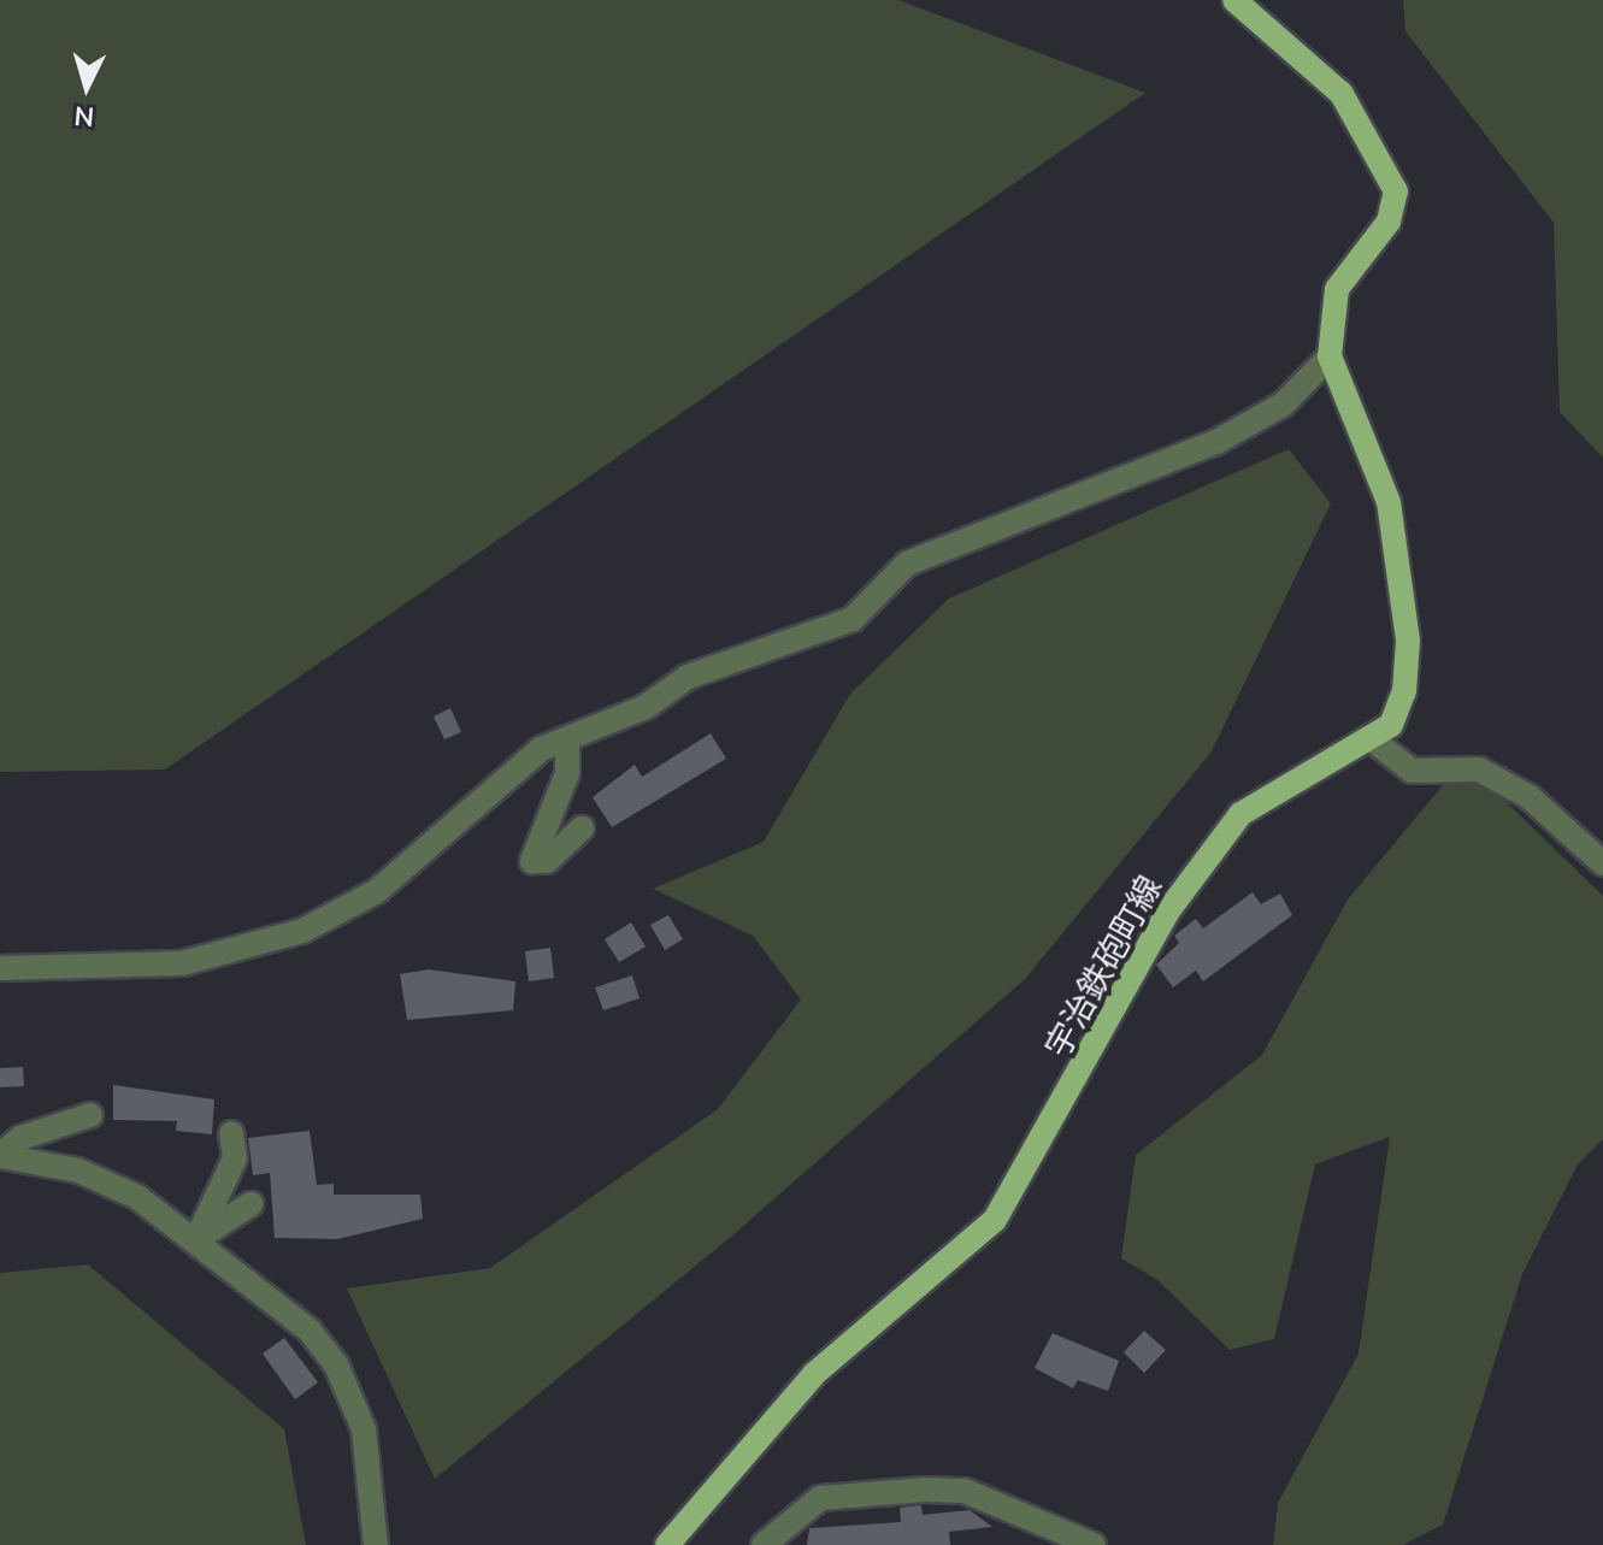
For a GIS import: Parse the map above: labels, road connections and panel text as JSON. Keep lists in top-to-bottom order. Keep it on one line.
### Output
{"streets":{"main road":["宇治鉄砲町線"]},"north":"bottom"}
